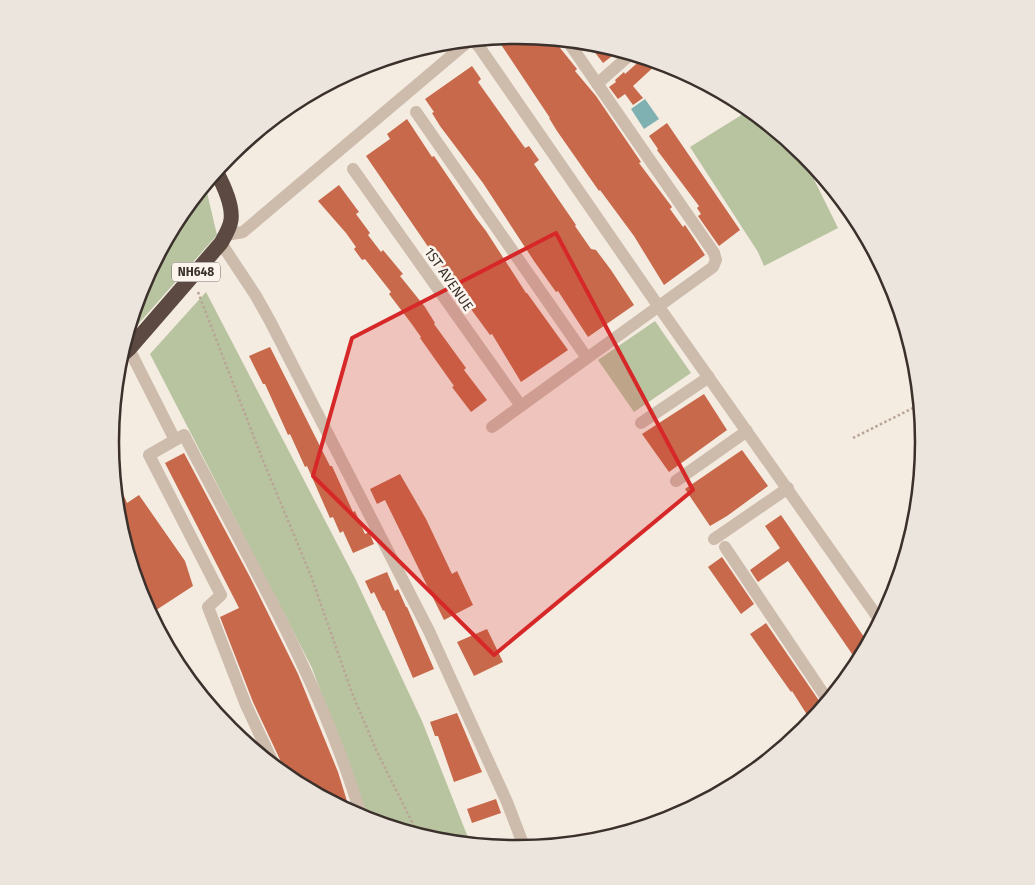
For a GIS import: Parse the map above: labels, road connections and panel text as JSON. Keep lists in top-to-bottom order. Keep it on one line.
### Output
{"streets":{"highway":["NH648"],"street":["1ST AVENUE"]}}
